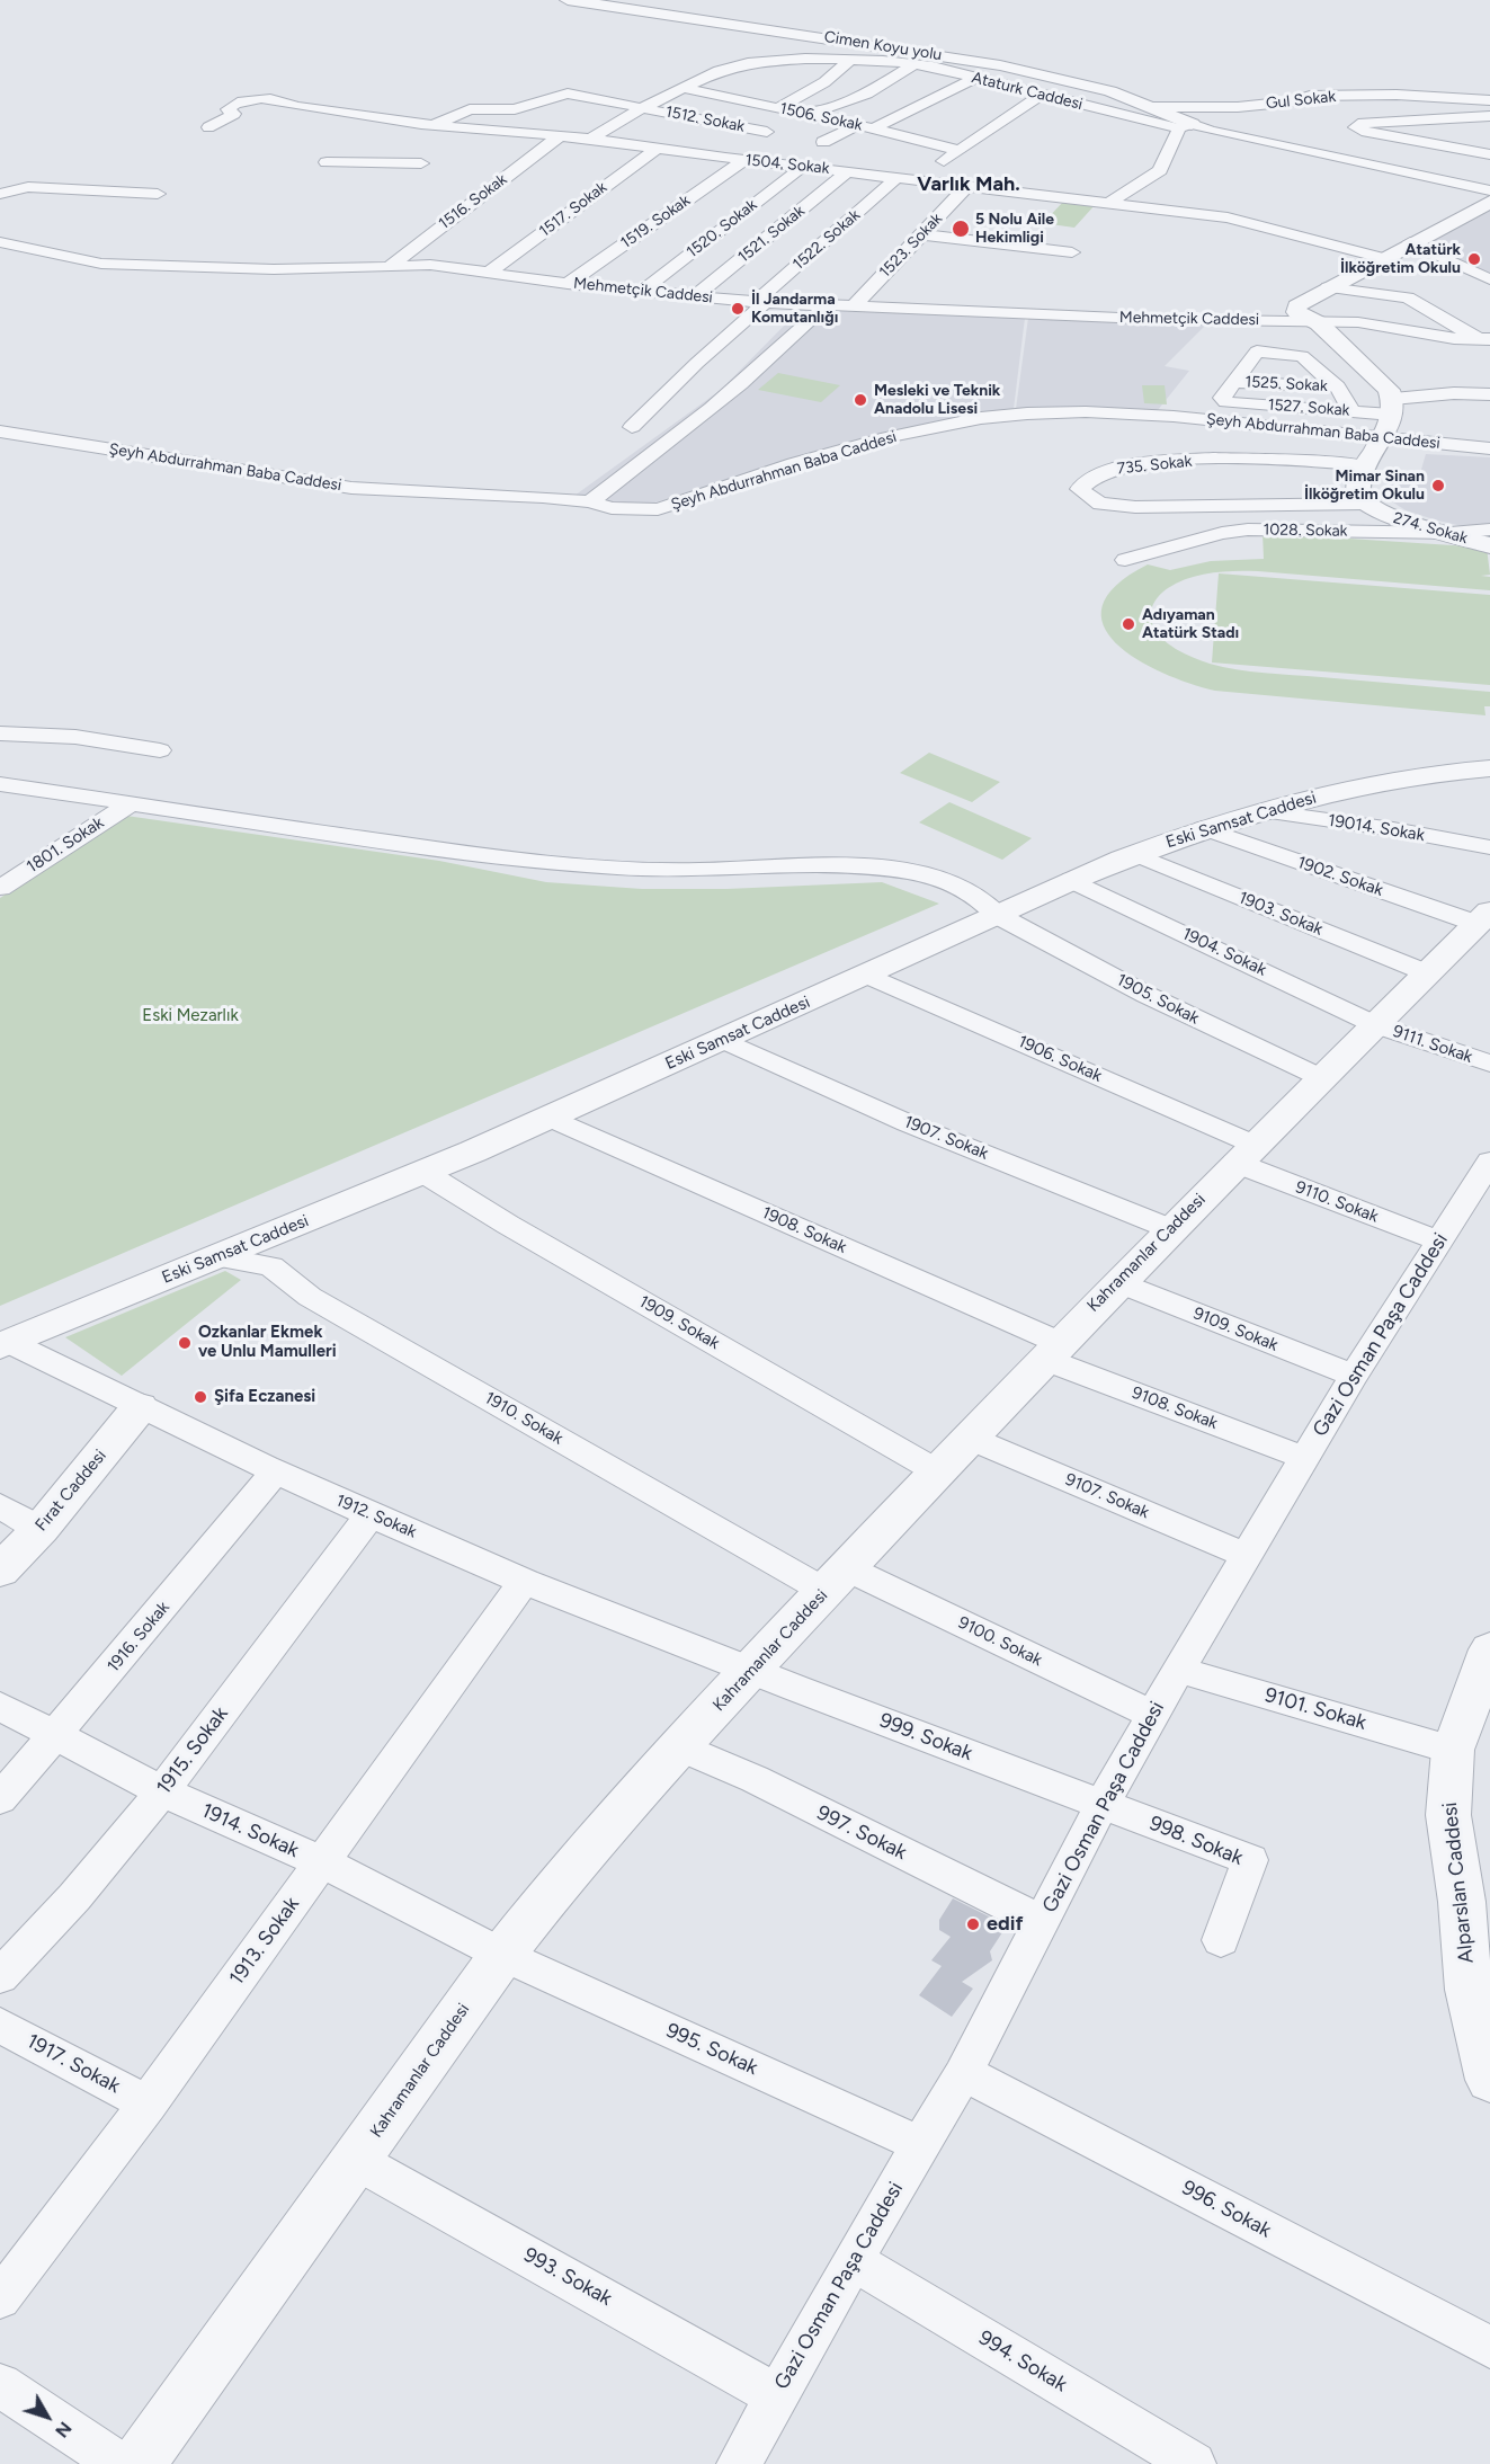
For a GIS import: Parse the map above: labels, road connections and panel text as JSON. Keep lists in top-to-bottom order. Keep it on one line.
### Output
{"streets":{"street":["Cimen Koyu yolu","Ataturk Caddesi","Gul Sokak","1506. Sokak","1512. Sokak","1504. Sokak","1516. Sokak","1517. Sokak","1519. Sokak","1520. Sokak","1521. Sokak","1522. Sokak","1523. Sokak","Mehmetçik Caddesi","1525. Sokak","1527. Sokak","Şeyh Abdurrahman Baba Caddesi","735. Sokak","274. Sokak","1028. Sokak","Eski Samsat Caddesi","19014. Sokak","1801. Sokak","1902. Sokak","1903. Sokak","1904. Sokak","1905. Sokak","9111. Sokak","1906. Sokak","1907. Sokak","9110. Sokak","1908. Sokak","Kahramanlar Caddesi","1909. Sokak","9109. Sokak","Gazi Osman Paşa Caddesi","9108. Sokak","1910. Sokak","Fırat Caddesi","9107. Sokak","1912. Sokak","1916. Sokak","9100. Sokak","9101. Sokak","999. Sokak","1915. Sokak","1914. Sokak","997. Sokak","998. Sokak","Alparslan Caddesi","1913. Sokak","995. Sokak","1917. Sokak","996. Sokak","993. Sokak","994. Sokak"]},"crossings":[["Cimen Koyu yolu","Ataturk Caddesi"],["Cimen Koyu yolu","Gul Sokak"],["Ataturk Caddesi","1506. Sokak"],["Ataturk Caddesi","1512. Sokak"],["Ataturk Caddesi","1504. Sokak"],["1512. Sokak","1504. Sokak"],["1504. Sokak","1516. Sokak"],["1504. Sokak","1517. Sokak"],["1504. Sokak","1519. Sokak"],["1504. Sokak","1520. Sokak"],["1504. Sokak","1521. Sokak"],["1504. Sokak","1522. Sokak"],["1504. Sokak","1523. Sokak"],["1516. Sokak","Mehmetçik Caddesi"],["1517. Sokak","Mehmetçik Caddesi"],["1519. Sokak","Mehmetçik Caddesi"],["1520. Sokak","Mehmetçik Caddesi"],["1521. Sokak","Mehmetçik Caddesi"],["1522. Sokak","Mehmetçik Caddesi"],["1523. Sokak","Mehmetçik Caddesi"],["1525. Sokak","1527. Sokak"],["735. Sokak","274. Sokak"],["274. Sokak","1028. Sokak"],["Eski Samsat Caddesi","19014. Sokak"],["Eski Samsat Caddesi","1902. Sokak"],["Eski Samsat Caddesi","1903. Sokak"],["Eski Samsat Caddesi","1904. Sokak"],["Eski Samsat Caddesi","1905. Sokak"],["Eski Samsat Caddesi","1906. Sokak"],["Eski Samsat Caddesi","1907. Sokak"],["Eski Samsat Caddesi","1908. Sokak"],["Eski Samsat Caddesi","1909. Sokak"],["Eski Samsat Caddesi","1910. Sokak"],["Eski Samsat Caddesi","1912. Sokak"],["1801. Sokak","1905. Sokak"],["1902. Sokak","Kahramanlar Caddesi"],["1903. Sokak","Kahramanlar Caddesi"],["1904. Sokak","9111. Sokak"],["1904. Sokak","Kahramanlar Caddesi"],["1905. Sokak","Kahramanlar Caddesi"],["9111. Sokak","Kahramanlar Caddesi"],["1906. Sokak","9110. Sokak"],["1906. Sokak","Kahramanlar Caddesi"],["1907. Sokak","Kahramanlar Caddesi"],["9110. Sokak","Kahramanlar Caddesi"],["9110. Sokak","Gazi Osman Paşa Caddesi"],["1908. Sokak","Kahramanlar Caddesi"],["1908. Sokak","9108. Sokak"],["Kahramanlar Caddesi","1909. Sokak"],["Kahramanlar Caddesi","9109. Sokak"],["Kahramanlar Caddesi","9108. Sokak"],["Kahramanlar Caddesi","1910. Sokak"],["Kahramanlar Caddesi","9107. Sokak"],["Kahramanlar Caddesi","1912. Sokak"],["Kahramanlar Caddesi","9100. Sokak"],["Kahramanlar Caddesi","999. Sokak"],["Kahramanlar Caddesi","1914. Sokak"],["Kahramanlar Caddesi","997. Sokak"],["Kahramanlar Caddesi","995. Sokak"],["Kahramanlar Caddesi","993. Sokak"],["9109. Sokak","Gazi Osman Paşa Caddesi"],["Gazi Osman Paşa Caddesi","9108. Sokak"],["Gazi Osman Paşa Caddesi","9107. Sokak"],["Gazi Osman Paşa Caddesi","9100. Sokak"],["Gazi Osman Paşa Caddesi","9101. Sokak"],["Gazi Osman Paşa Caddesi","999. Sokak"],["Gazi Osman Paşa Caddesi","997. Sokak"],["Gazi Osman Paşa Caddesi","998. Sokak"],["Gazi Osman Paşa Caddesi","995. Sokak"],["Gazi Osman Paşa Caddesi","996. Sokak"],["Gazi Osman Paşa Caddesi","993. Sokak"],["Gazi Osman Paşa Caddesi","994. Sokak"],["1910. Sokak","9100. Sokak"],["Fırat Caddesi","1912. Sokak"],["1912. Sokak","1916. Sokak"],["1912. Sokak","999. Sokak"],["1912. Sokak","1915. Sokak"],["1912. Sokak","1913. Sokak"],["1916. Sokak","1914. Sokak"],["9101. Sokak","Alparslan Caddesi"],["999. Sokak","998. Sokak"],["1915. Sokak","1914. Sokak"],["1914. Sokak","1913. Sokak"],["1914. Sokak","995. Sokak"],["1913. Sokak","1917. Sokak"]],"districts":["Varlık Mah."],"parks":["Eski Mezarlık"],"places":["5 Nolu Aile Hekimligi","Atatürk İlköğretim Okulu","İl Jandarma Komutanlığı","Mesleki ve Teknik Anadolu Lisesi","Mimar Sinan İlköğretim Okulu","Adıyaman Atatürk Stadı","Ozkanlar Ekmek ve Unlu Mamulleri","Şifa Eczanesi","edif"],"north":"bottom right"}
